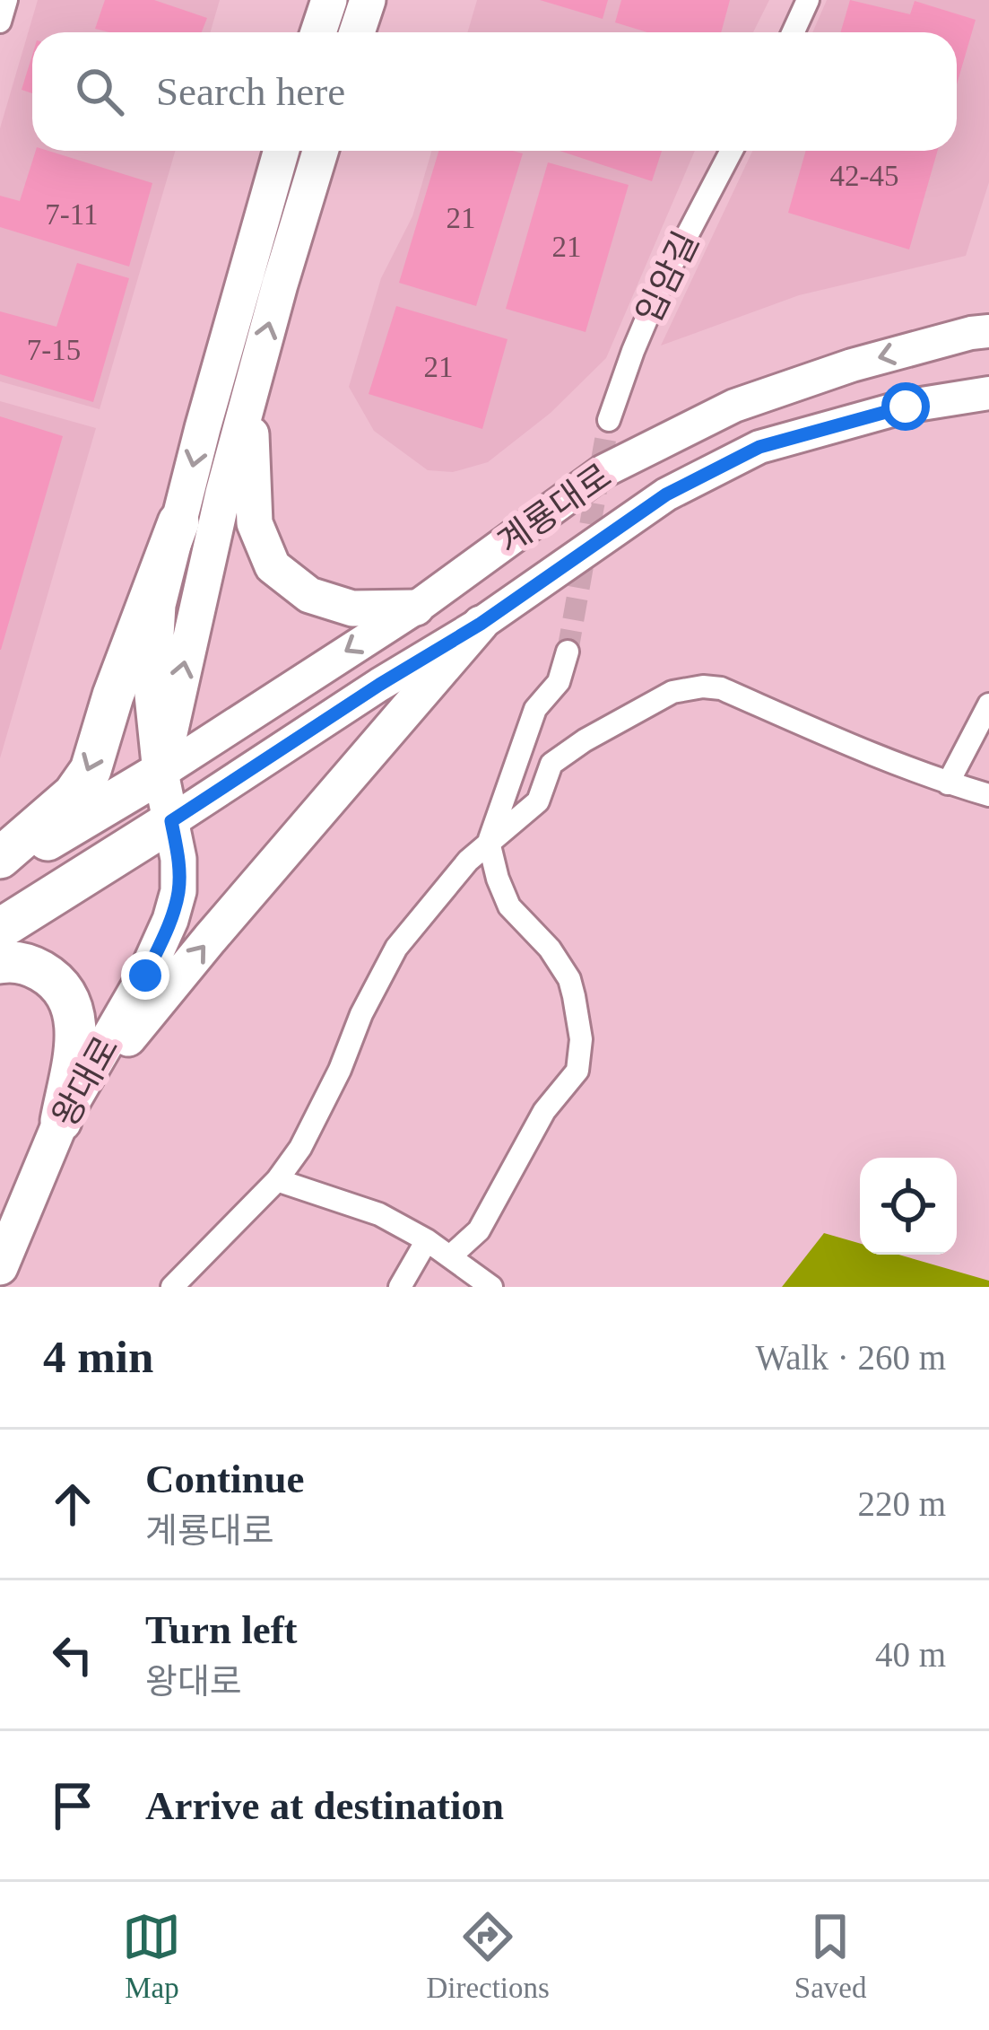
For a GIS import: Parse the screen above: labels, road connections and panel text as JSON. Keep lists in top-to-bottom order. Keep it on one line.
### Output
{"streets":{"main road":["계룡대로","왕대로"],"street":["입암길"]},"crossings":[["계룡대로","왕대로"]],"house_numbers":["42-45","7-11","21","21","7-15","21"],"page":{"search":"Search here","heading":["4 min","Walk · 260 m"],"list":[["Continue","계룡대로","220 m"],["Turn left","왕대로","40 m"],"Arrive at destination"],"nav":["Map","Directions","Saved"]}}
